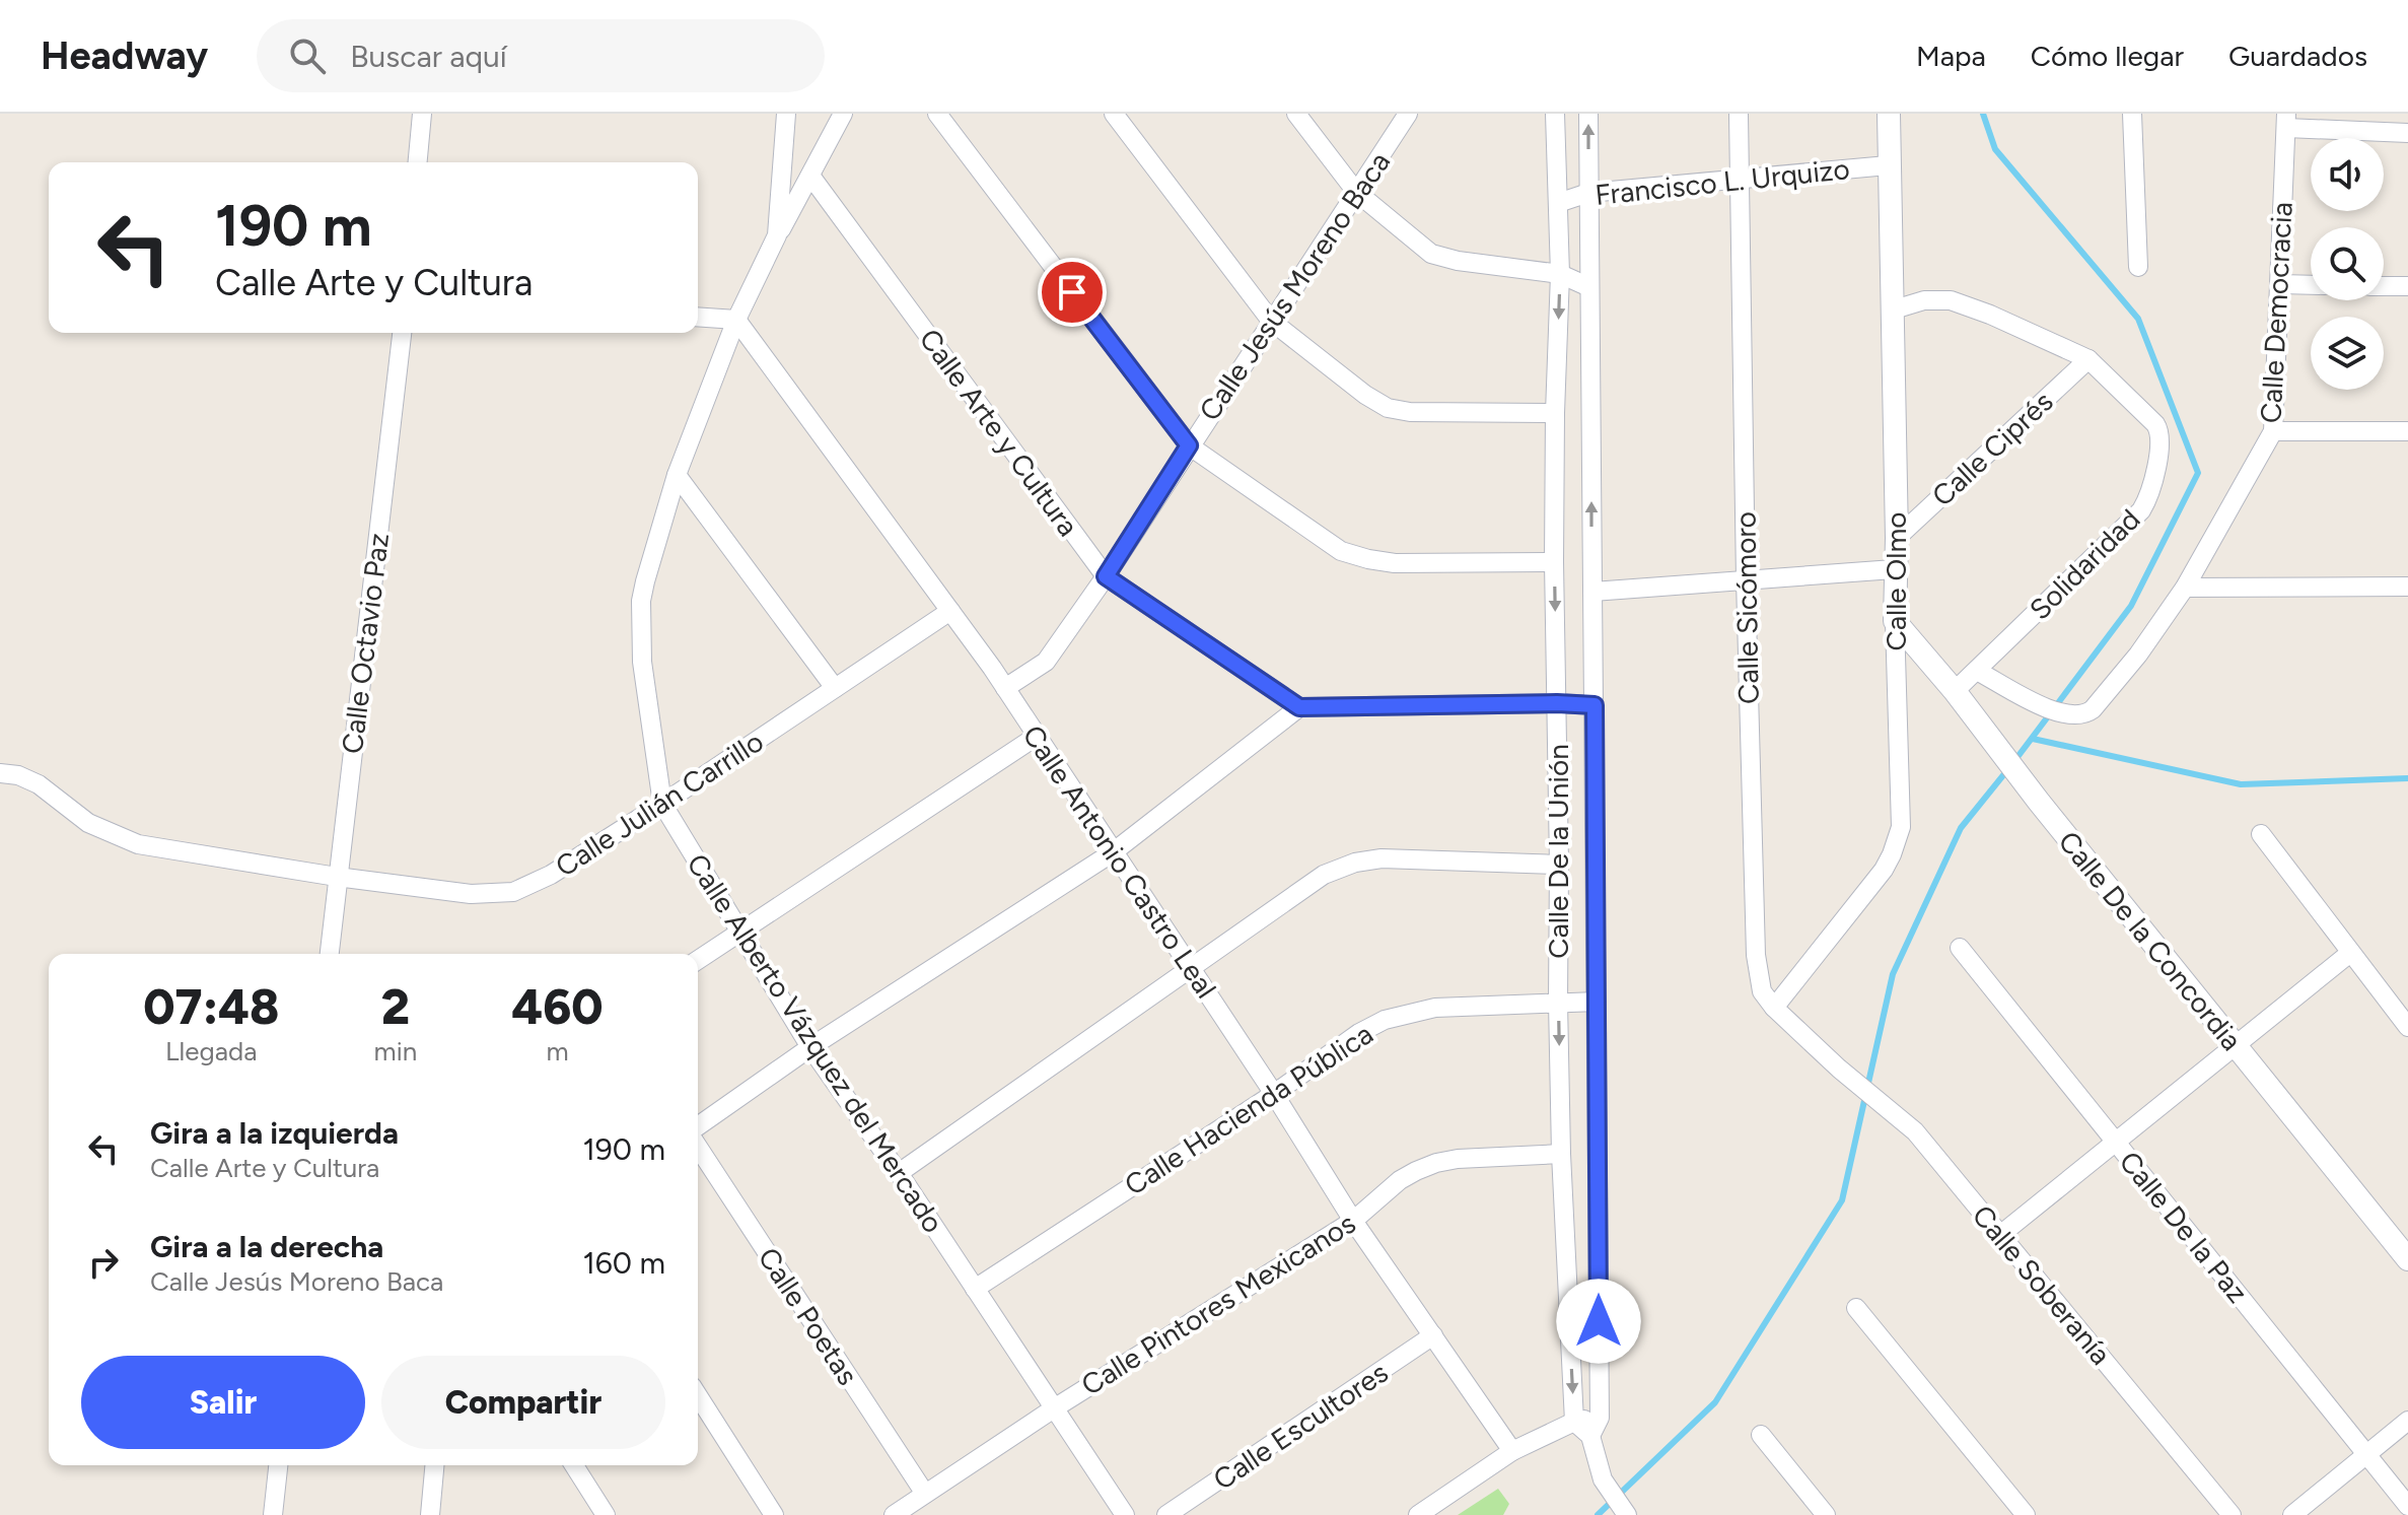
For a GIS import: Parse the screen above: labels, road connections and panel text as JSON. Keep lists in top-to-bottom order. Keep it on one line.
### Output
{"streets":{"street":["Francisco L. Urquizo","Calle Jesús Moreno Baca","Calle Democracia","Calle Arte y Cultura","Calle Ciprés","Solidaridad","Calle Olmo","Calle Sicómoro","Calle Octavio Paz","Calle Julián Carrillo","Calle De la Unión","Calle Antonio Castro Leal","Calle De la Concordia","Calle Alberto Vázquez del Mercado","Calle Hacienda Pública","Calle De la Paz","Calle Soberanía","Calle Pintores Mexicanos","Calle Poetas","Calle Escultores"]},"crossings":[["Francisco L. Urquizo","Calle Olmo"],["Francisco L. Urquizo","Calle Sicómoro"],["Francisco L. Urquizo","Calle De la Unión"],["Calle Jesús Moreno Baca","Calle Arte y Cultura"],["Calle Jesús Moreno Baca","Calle Antonio Castro Leal"],["Calle Democracia","Solidaridad"],["Calle Ciprés","Solidaridad"],["Calle Ciprés","Calle Olmo"],["Solidaridad","Calle Olmo"],["Solidaridad","Calle De la Concordia"],["Calle Olmo","Calle Sicómoro"],["Calle Olmo","Calle De la Concordia"],["Calle Sicómoro","Calle Soberanía"],["Calle Octavio Paz","Calle Julián Carrillo"],["Calle Julián Carrillo","Calle Antonio Castro Leal"],["Calle Julián Carrillo","Calle Alberto Vázquez del Mercado"],["Calle De la Unión","Calle Hacienda Pública"],["Calle De la Unión","Calle Pintores Mexicanos"],["Calle Antonio Castro Leal","Calle Alberto Vázquez del Mercado"],["Calle Antonio Castro Leal","Calle Hacienda Pública"],["Calle Antonio Castro Leal","Calle Pintores Mexicanos"],["Calle Antonio Castro Leal","Calle Escultores"],["Calle Alberto Vázquez del Mercado","Calle Hacienda Pública"],["Calle Alberto Vázquez del Mercado","Calle Pintores Mexicanos"],["Calle Pintores Mexicanos","Calle Poetas"]],"page":{"header":"Headway","search":"Buscar aquí","nav":["Mapa","Cómo llegar","Guardados"],"turn":["190 m","Calle Arte y Cultura"],"eta":["07:48","Llegada","2","min","460","m"],"list":[{"name":"Gira a la izquierda","note":"Calle Arte y Cultura","value":"190 m"},{"name":"Gira a la derecha","note":"Calle Jesús Moreno Baca","value":"160 m"}],"buttons":["Salir","Compartir"]}}
